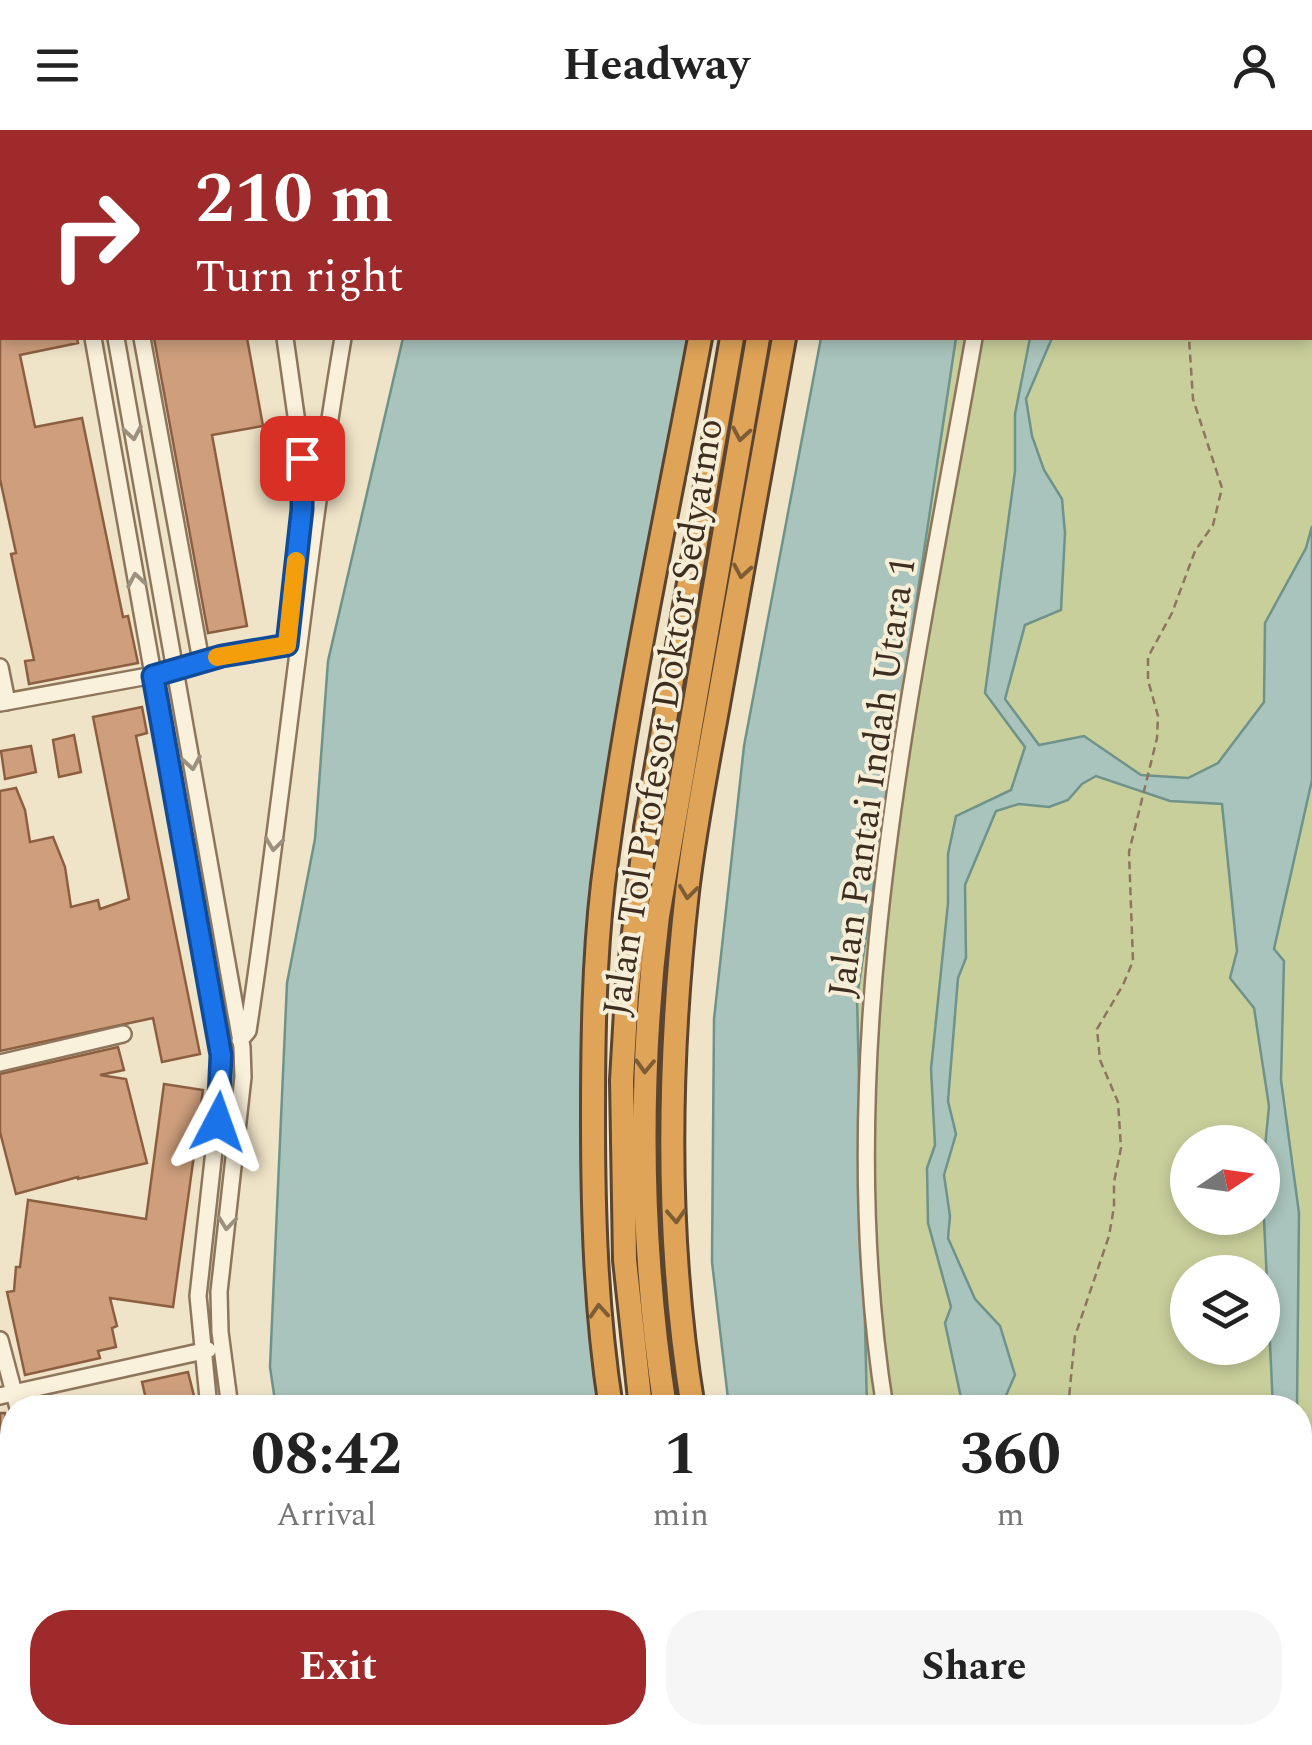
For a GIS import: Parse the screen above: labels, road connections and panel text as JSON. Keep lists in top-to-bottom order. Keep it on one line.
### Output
{"streets":{"highway":["Jalan Tol Profesor Doktor Sedyatmo"],"street":["Jalan Pantai Indah Utara 1"]},"north":"right","page":{"header":"Headway","turn":["210 m","Turn right"],"eta":["08:42","Arrival","1","min","360","m"],"buttons":["Exit","Share"]}}
